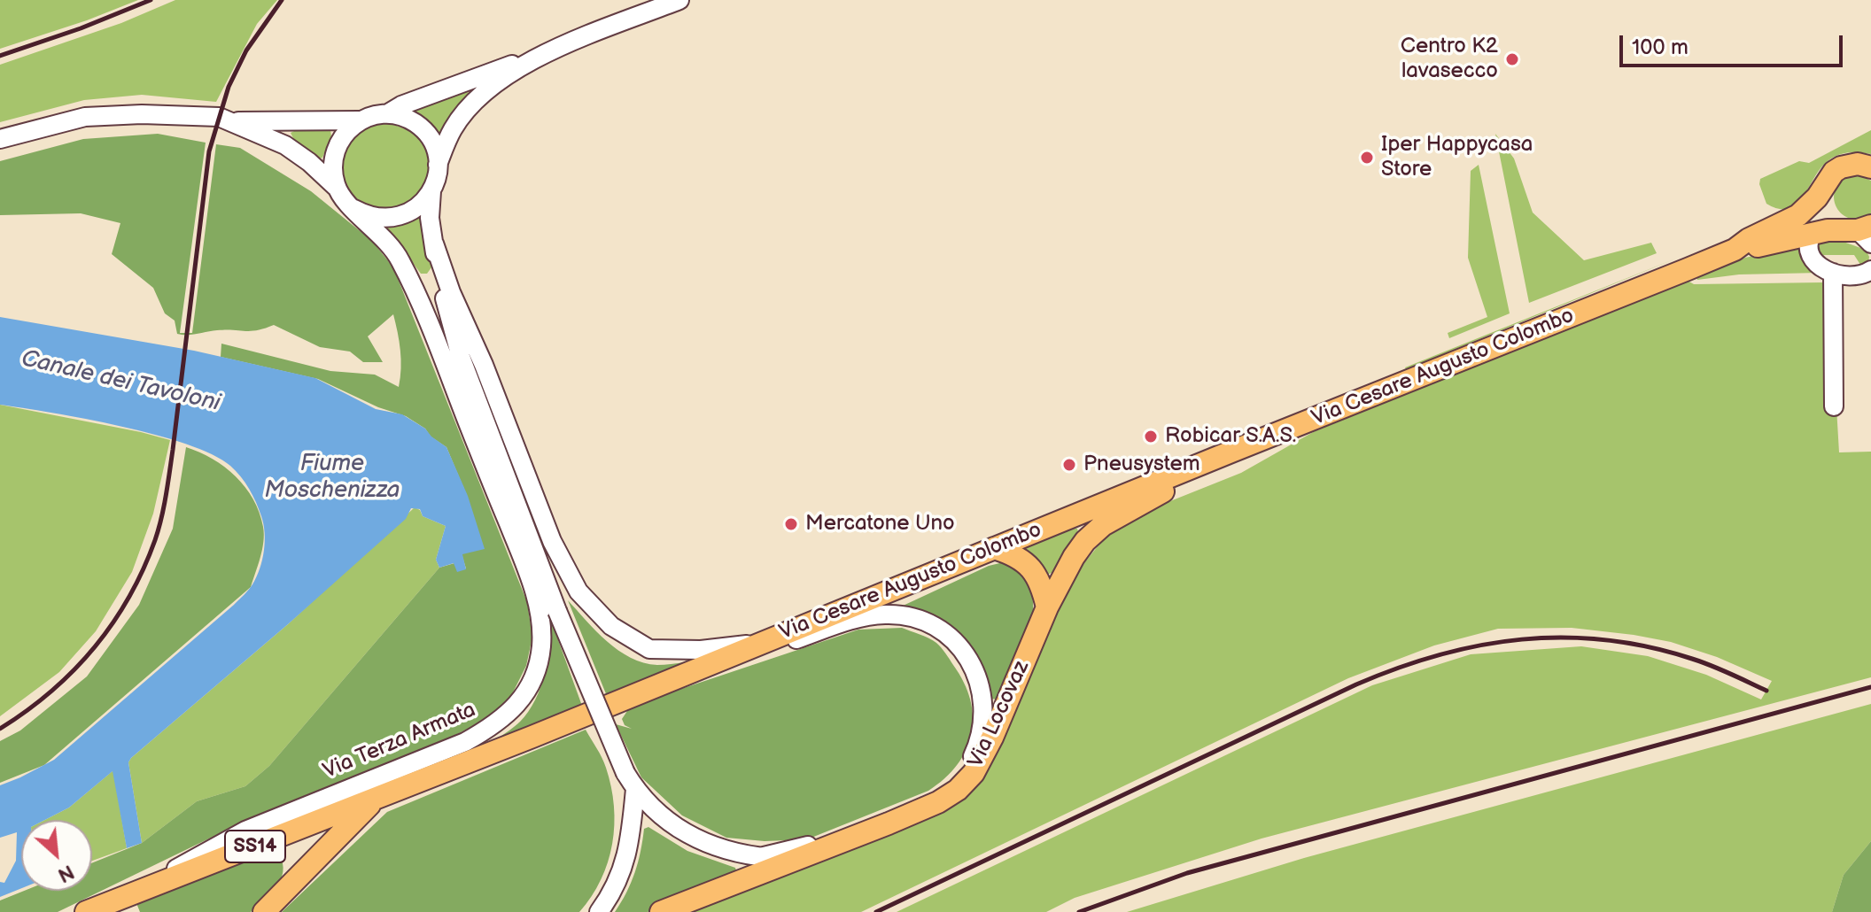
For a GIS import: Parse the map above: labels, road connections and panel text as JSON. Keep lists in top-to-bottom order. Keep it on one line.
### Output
{"streets":{"main road":["Via Cesare Augusto Colombo","Via Locovaz","SS14"],"street":["Via Terza Armata"]},"crossings":[["Via Cesare Augusto Colombo","Via Locovaz"],["Via Cesare Augusto Colombo","Via Terza Armata"],["Via Locovaz","Via Terza Armata"]],"water":["Canale dei Tavoloni","Fiume Moschenizza"],"places":["Centro K2 lavasecco","Iper Happycasa Store","Robicar S.A.S.","Pneusystem","Mercatone Uno"],"scale_bar":"100 m","north":"bottom right"}
